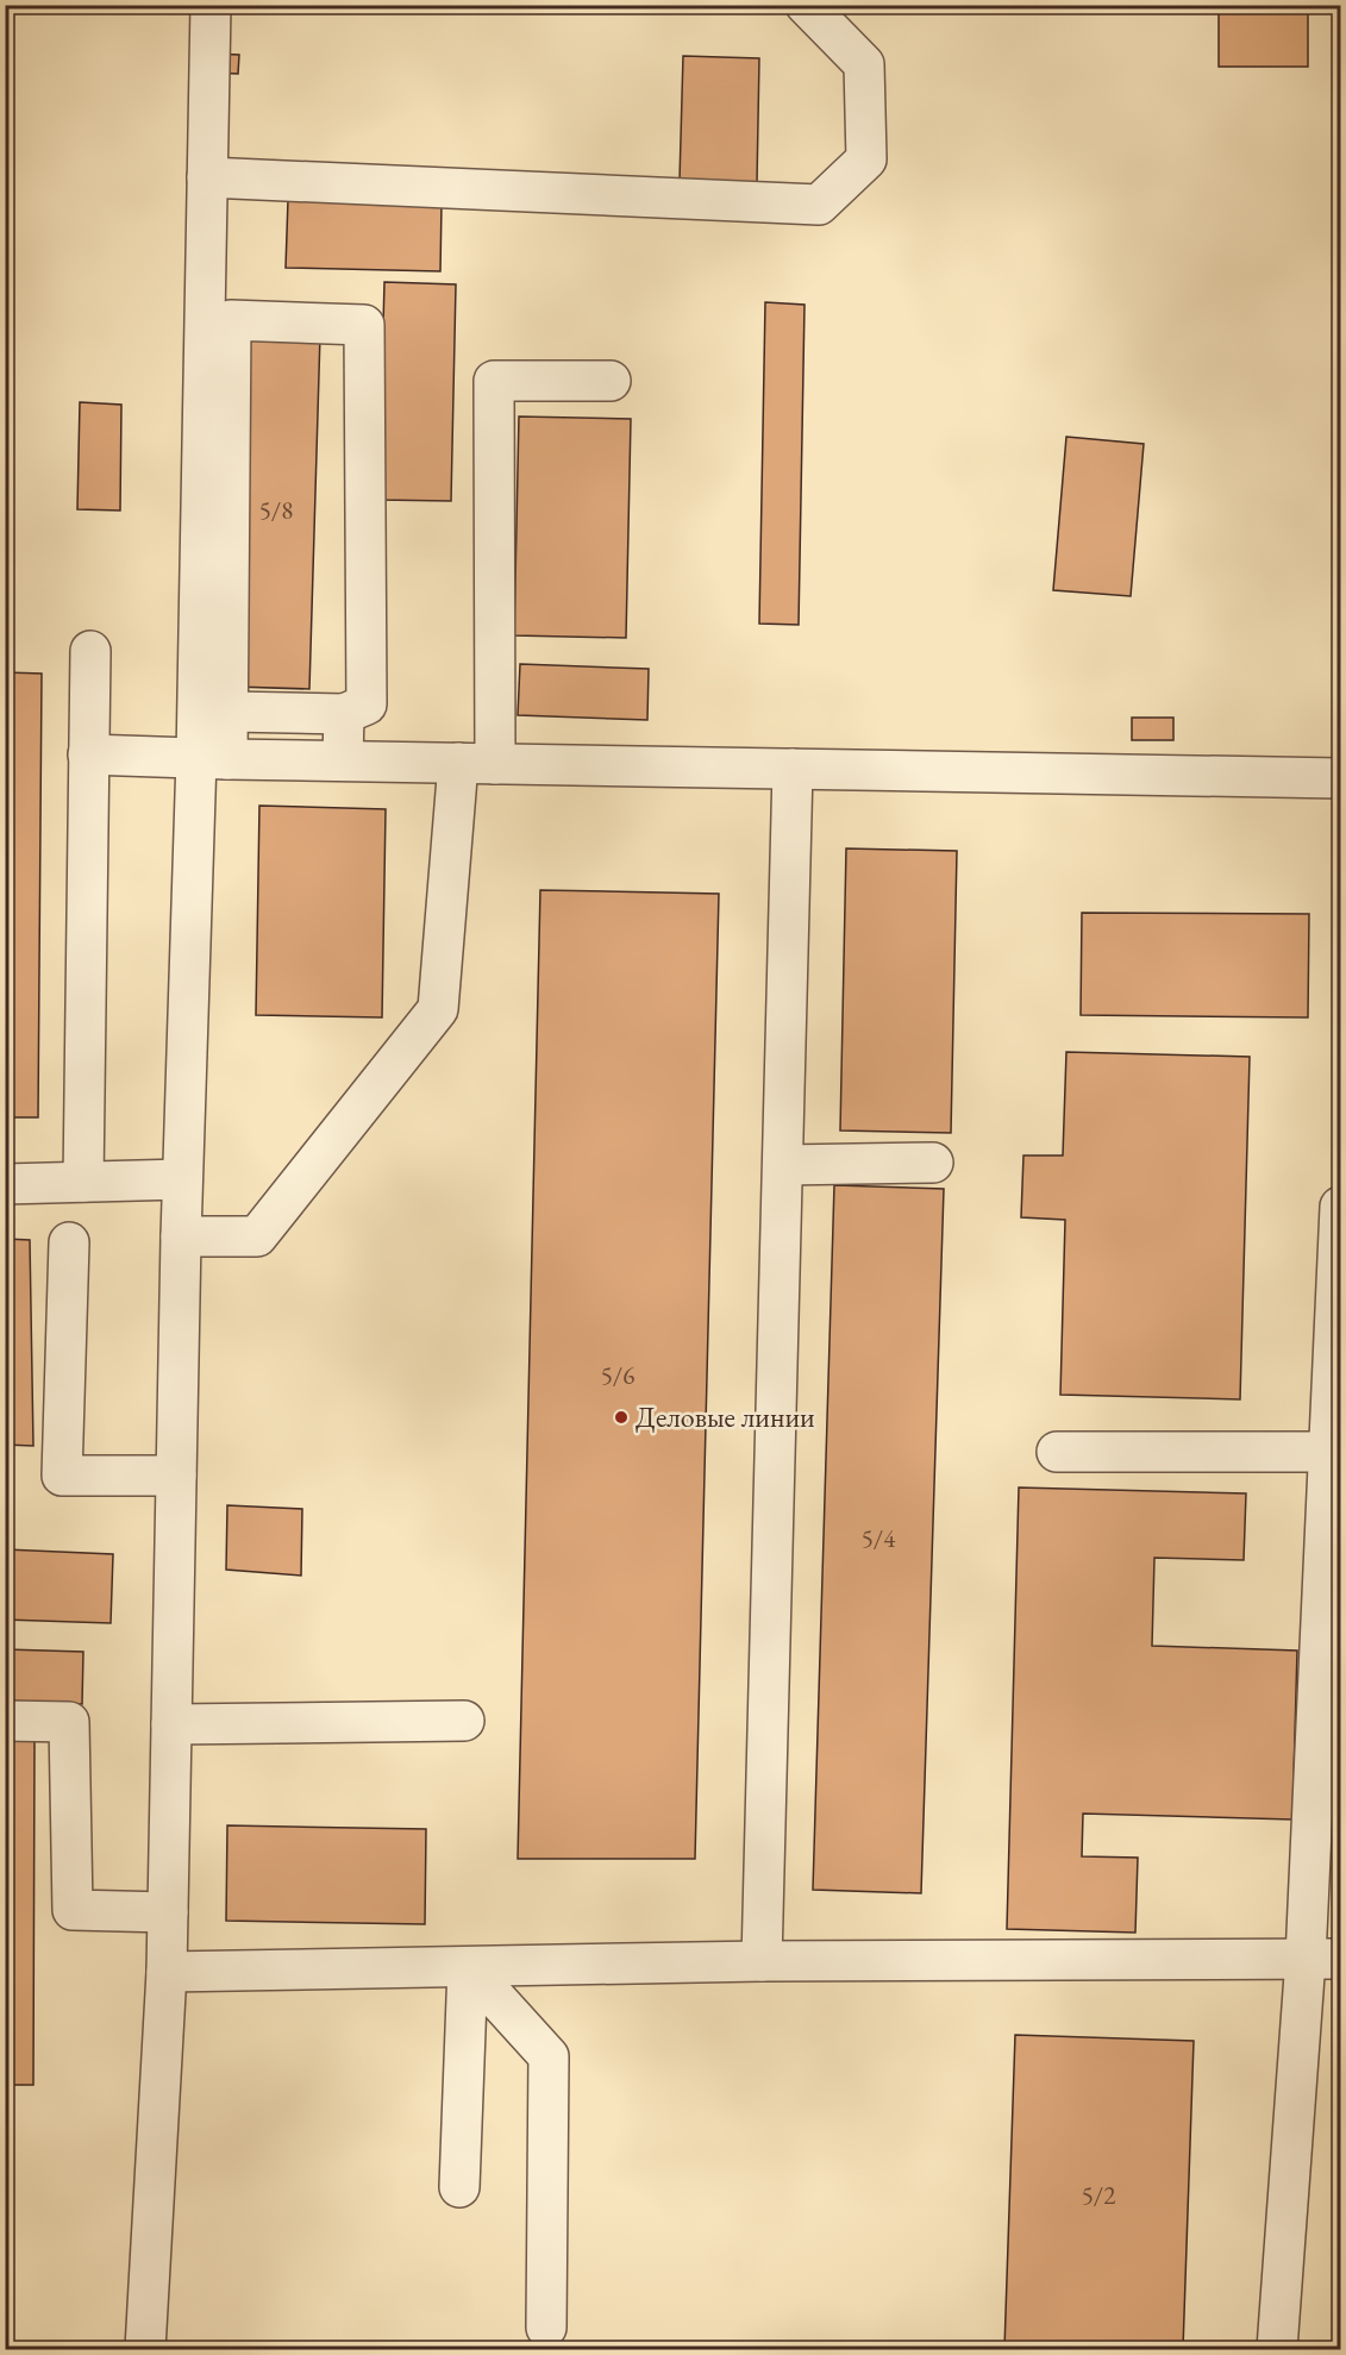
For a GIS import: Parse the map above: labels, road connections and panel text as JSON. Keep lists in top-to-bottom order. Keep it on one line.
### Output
{"places":["Деловые линии"],"house_numbers":["5/8","5/6","5/4","5/2"]}
